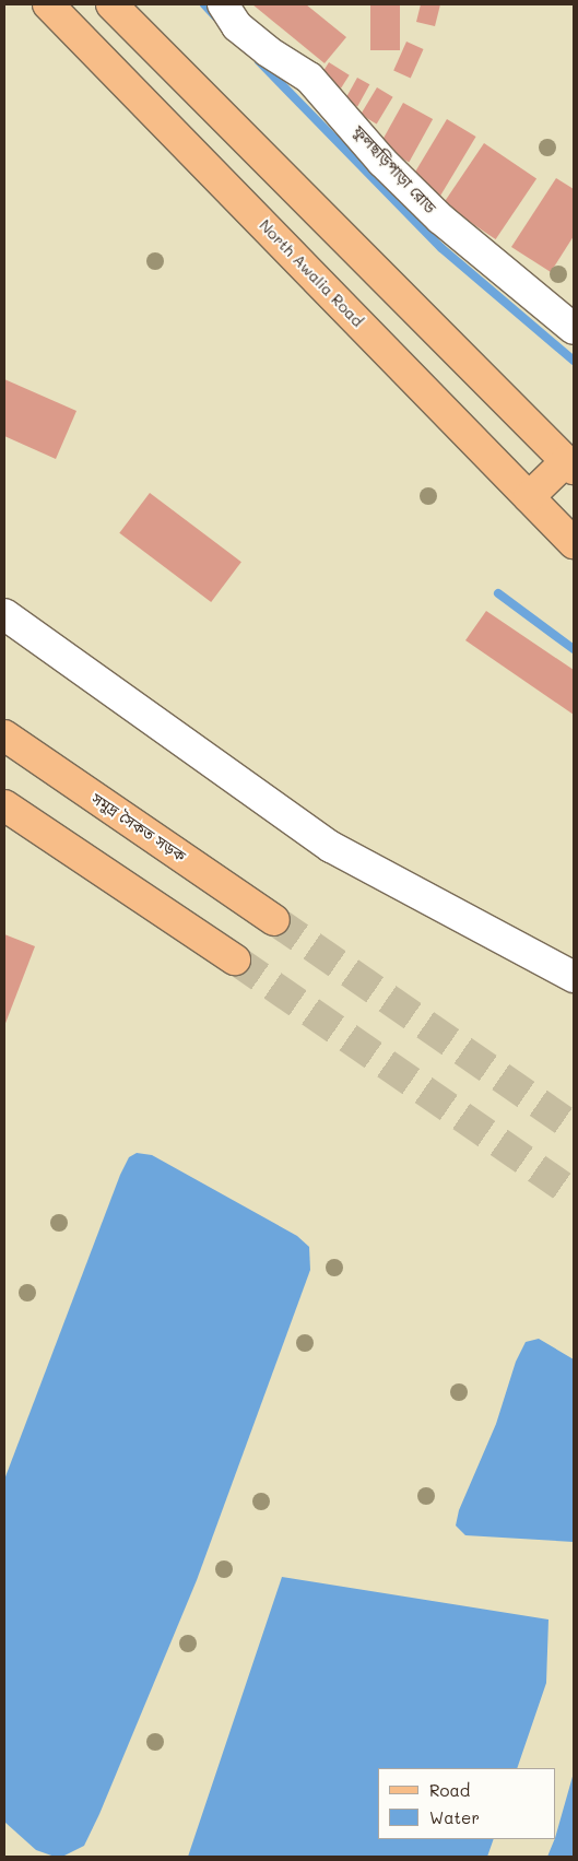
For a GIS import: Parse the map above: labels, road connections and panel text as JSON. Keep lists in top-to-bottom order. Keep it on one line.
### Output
{"streets":{"main road":["North Awalia Road","সমুদ্র সৈকত সড়ক"],"street":["ফুলছড়িপাড়া রোড"]},"legend":["Road","Water"]}
